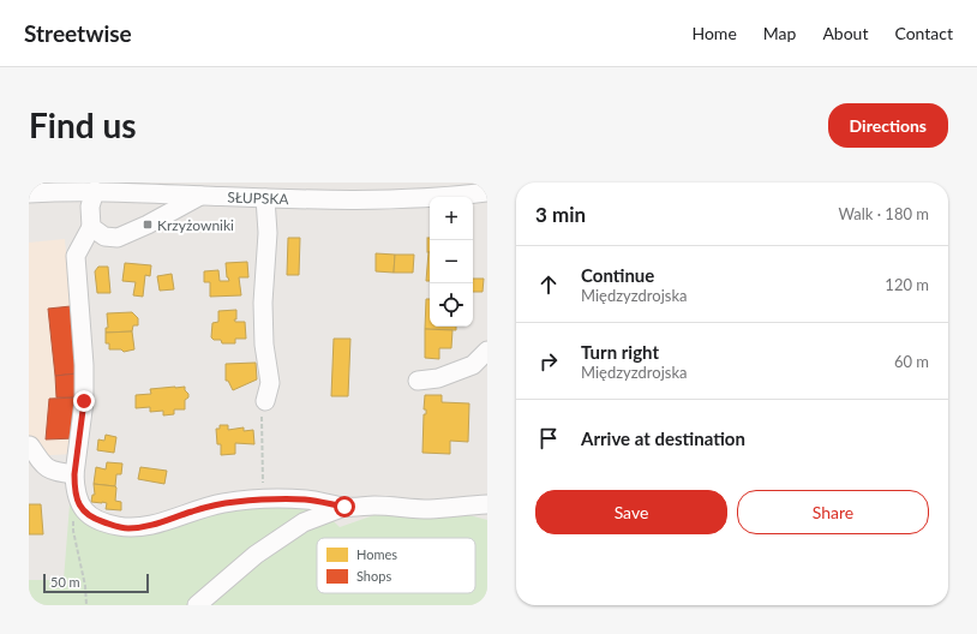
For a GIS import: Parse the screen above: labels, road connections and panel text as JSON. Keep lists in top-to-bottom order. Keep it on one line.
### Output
{"streets":{"street":["SŁUPSKA"]},"places":{"transit":["Krzyżowniki"]},"legend":["Homes","Shops"],"scale_bar":"50 m","page":{"header":"Streetwise","nav":["Home","Map","About","Contact"],"buttons":["Directions",["Save","Share"]],"title":"Find us","heading":["3 min","Walk · 180 m"],"map_buttons":["+","−"],"list":[["Continue","Międzyzdrojska","120 m"],["Turn right","Międzyzdrojska","60 m"],"Arrive at destination"],"scale":"50 m"}}
